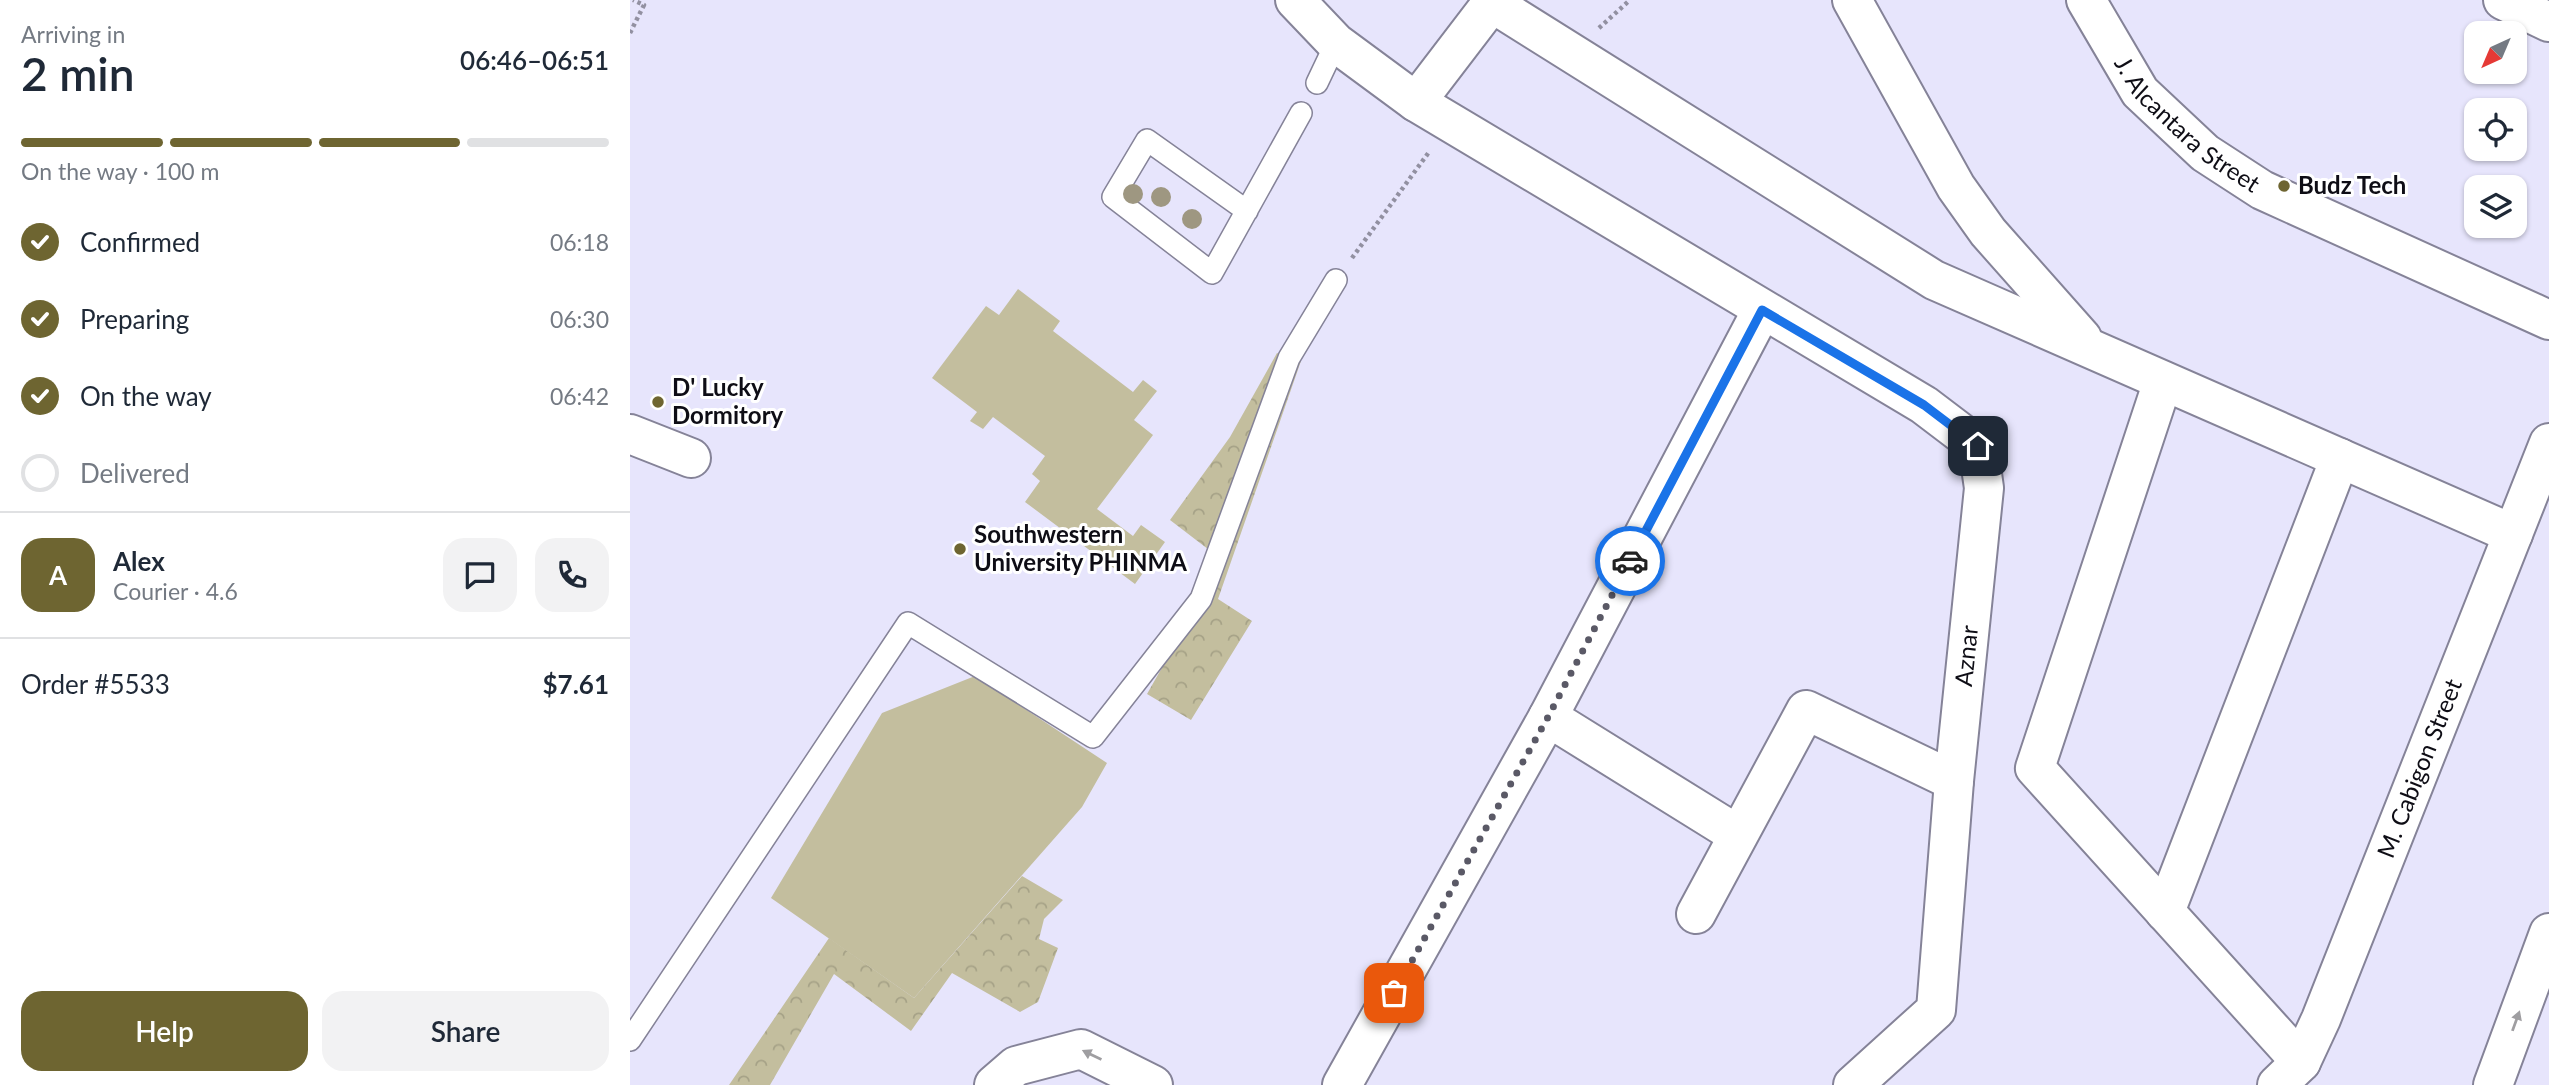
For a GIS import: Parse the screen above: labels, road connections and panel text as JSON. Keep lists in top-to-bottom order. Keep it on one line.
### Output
{"streets":{"street":["J. Alcantara Street","Aznar","M. Cabigon Street"]},"places":["Budz Tech","D' Lucky Dormitory","Southwestern University PHINMA"],"north":"bottom left","page":{"heading":["2 min","Arriving in","06:46–06:51"],"panel":["Alex","Courier · 4.6","Order #5533","$7.61"],"bar":"On the way · 100 m","list":[["Confirmed","06:18"],["Preparing","06:30"],["On the way","06:42"],"Delivered"],"round":"A","buttons":["Help","Share"]}}
